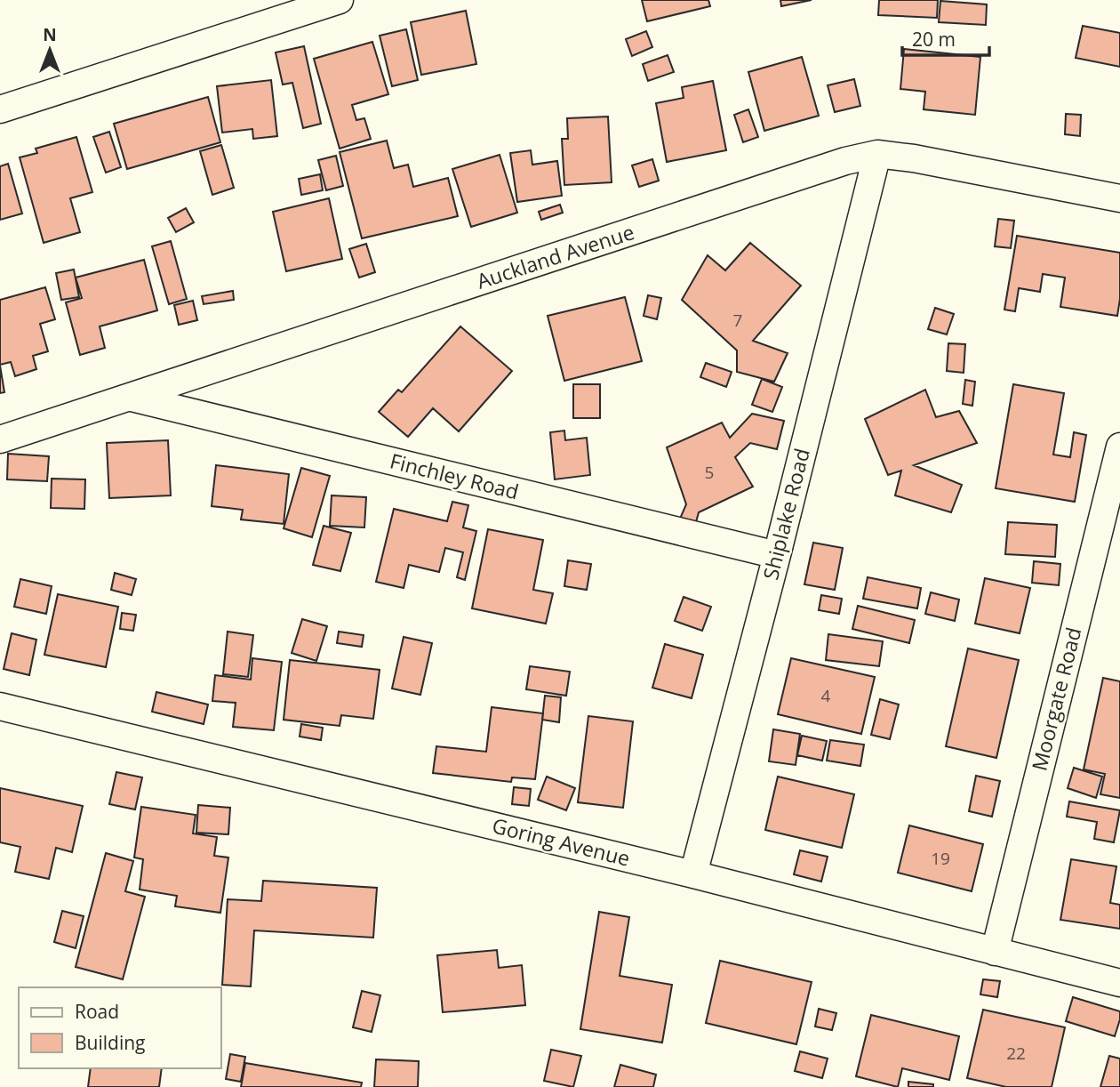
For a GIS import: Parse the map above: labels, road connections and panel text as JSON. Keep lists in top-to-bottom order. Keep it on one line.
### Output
{"streets":{"street":["Auckland Avenue","Finchley Road","Shiplake Road","Moorgate Road","Goring Avenue"]},"crossings":[["Auckland Avenue","Finchley Road"],["Auckland Avenue","Shiplake Road"],["Finchley Road","Shiplake Road"],["Shiplake Road","Goring Avenue"],["Moorgate Road","Goring Avenue"]],"house_numbers":["7","5","4","19","22"],"legend":["Road","Building"],"scale_bar":"20 m","north":"top"}
